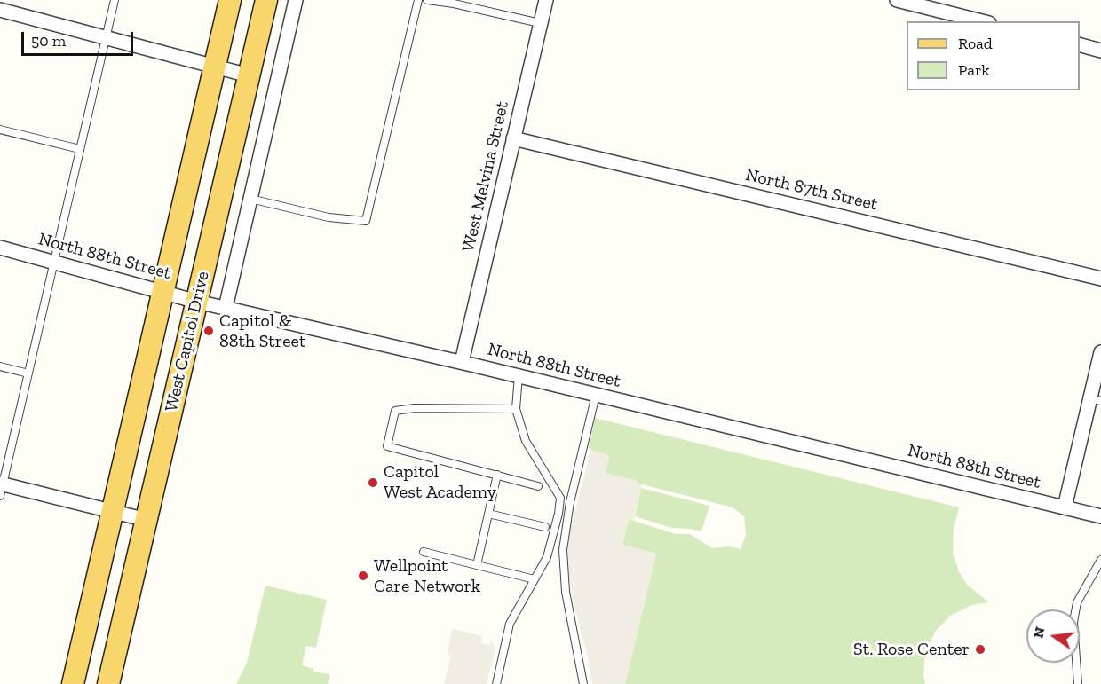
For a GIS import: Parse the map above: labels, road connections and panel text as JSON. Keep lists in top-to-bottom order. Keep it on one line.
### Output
{"streets":{"main road":["West Capitol Drive"],"street":["West Melvina Street","North 87th Street","North 88th Street"]},"crossings":[["West Melvina Street","North 87th Street"],["West Melvina Street","North 88th Street"],["North 88th Street","West Capitol Drive"]],"places":["Capitol & 88th Street","Capitol West Academy","Wellpoint Care Network","St. Rose Center"],"legend":["Road","Park"],"scale_bar":"50 m","north":"left"}
